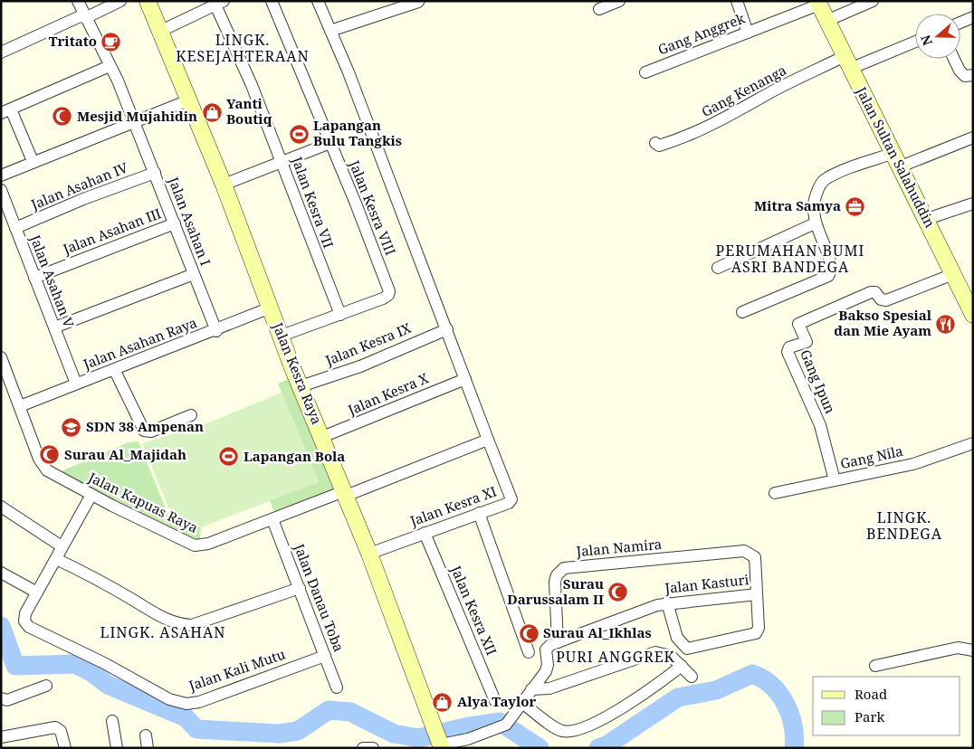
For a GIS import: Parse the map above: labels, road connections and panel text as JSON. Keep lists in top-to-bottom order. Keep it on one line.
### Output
{"streets":{"street":["Gang Anggrek","Gang Kenanga","Jalan Sultan Salahuddin","Jalan Asahan IV","Jalan Kesra VII","Jalan Kesra VIII","Jalan Asahan I","Jalan Asahan III","Jalan Asahan V","Jalan Asahan Raya","Jalan Kesra IX","Jalan Kesra Raya","Gang Ipun","Jalan Kesra X","Gang Nila","Jalan Kapuas Raya","Jalan Kesra XI","Jalan Namira","Jalan Kasturi","Jalan Danau Toba","Jalan Kesra XII","Jalan Kali Mutu"]},"crossings":[["Gang Anggrek","Jalan Sultan Salahuddin"],["Gang Kenanga","Jalan Sultan Salahuddin"],["Jalan Sultan Salahuddin","Gang Ipun"],["Jalan Asahan IV","Jalan Asahan I"],["Jalan Asahan IV","Jalan Asahan V"],["Jalan Kesra VII","Jalan Kesra VIII"],["Jalan Asahan I","Jalan Asahan III"],["Jalan Asahan I","Jalan Asahan Raya"],["Jalan Asahan III","Jalan Asahan V"],["Jalan Asahan V","Jalan Asahan Raya"],["Jalan Asahan Raya","Jalan Kesra Raya"],["Jalan Asahan Raya","Jalan Kapuas Raya"],["Jalan Kesra IX","Jalan Kesra Raya"],["Jalan Kesra Raya","Jalan Kesra X"],["Jalan Kesra Raya","Jalan Kapuas Raya"],["Jalan Kesra Raya","Jalan Kesra XI"],["Gang Ipun","Gang Nila"],["Jalan Kapuas Raya","Jalan Kesra XI"],["Jalan Kapuas Raya","Jalan Danau Toba"],["Jalan Kapuas Raya","Jalan Kali Mutu"],["Jalan Kesra XI","Jalan Kesra XII"],["Jalan Namira","Jalan Kasturi"],["Jalan Danau Toba","Jalan Kali Mutu"]],"districts":["LINGK. KESEJAHTERAAN","PERUMAHAN BUMI ASRI BANDEGA","LINGK. BENDEGA","LINGK. ASAHAN","PURI ANGGREK"],"places":{"cafe":["Tritato"],"shop":["Yanti Boutiq","Alya Taylor"],"mosque":["Mesjid Mujahidin","Surau Al_Majidah","Surau Darussalam II","Surau Al_Ikhlas"],"sports":["Lapangan Bulu Tangkis","Lapangan Bola"],"office":["Mitra Samya"],"restaurant":["Bakso Spesial dan Mie Ayam"],"school or university":["SDN 38 Ampenan"]},"legend":["Road","Park"],"north":"left"}
